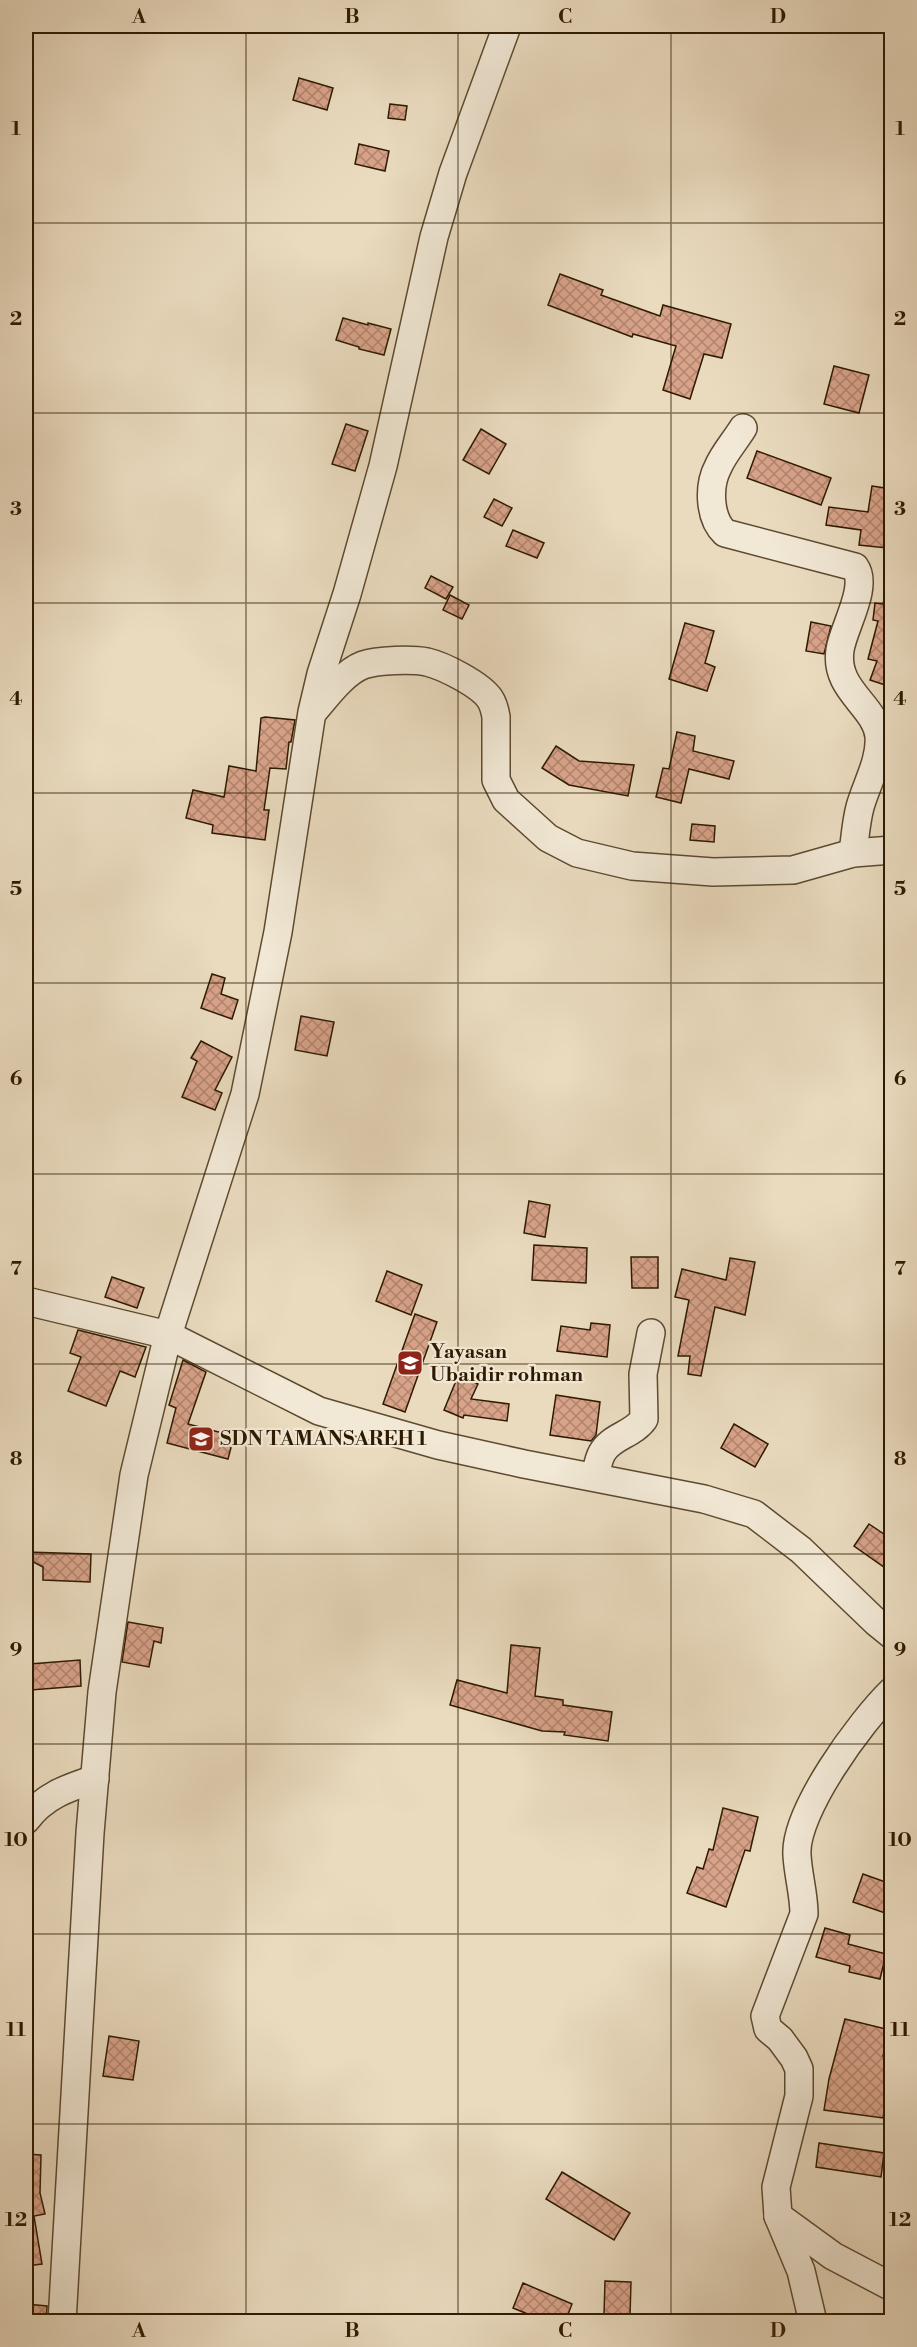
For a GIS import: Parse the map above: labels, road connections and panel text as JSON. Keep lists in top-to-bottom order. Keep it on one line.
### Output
{"places":{"school or university":["Yayasan Ubaidir rohman","SDN TAMANSAREH 1"]},"grid":{"columns":["A","B","C","D"],"rows":["1","2","3","4","5","6","7","8","9","10","11","12"]}}
